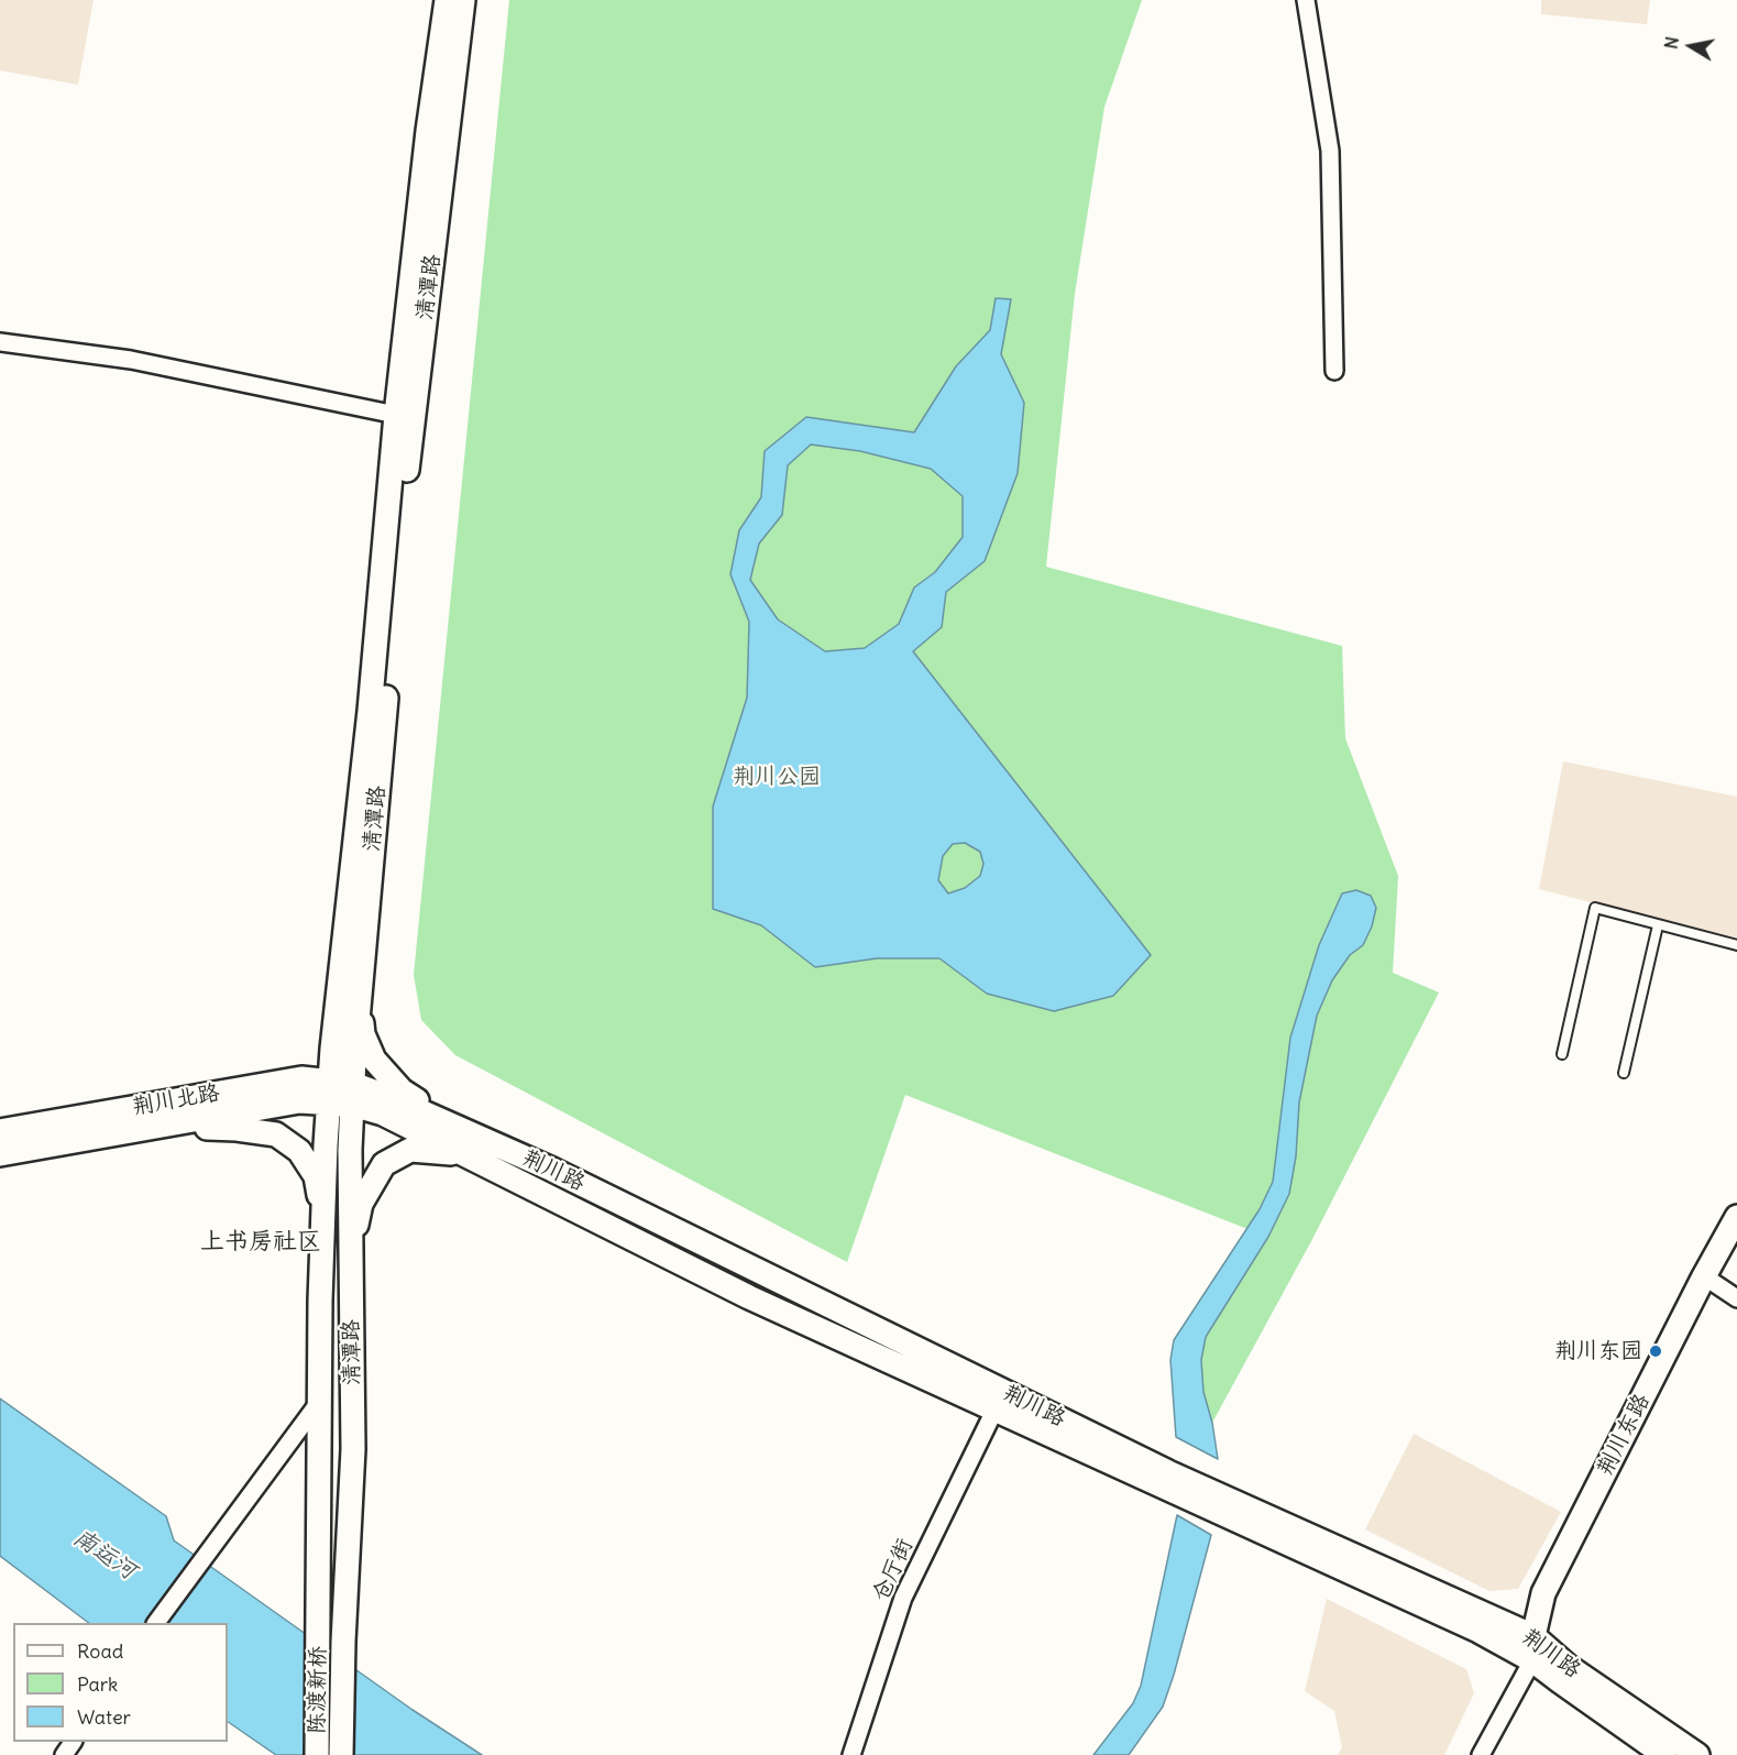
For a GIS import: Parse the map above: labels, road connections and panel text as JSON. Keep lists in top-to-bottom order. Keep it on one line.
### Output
{"streets":{"main road":["清潭路","荆川北路","荆川路","荆川东路","陈渡新桥"],"street":["仓厅街"]},"crossings":[["清潭路","荆川北路"],["清潭路","荆川路"],["清潭路","陈渡新桥"],["荆川北路","荆川路"],["荆川路","荆川东路"],["荆川路","仓厅街"]],"districts":["上书房社区"],"water":["南运河"],"parks":["荆川公园"],"places":["荆川东园"],"legend":["Road","Park","Water"],"north":"left"}
